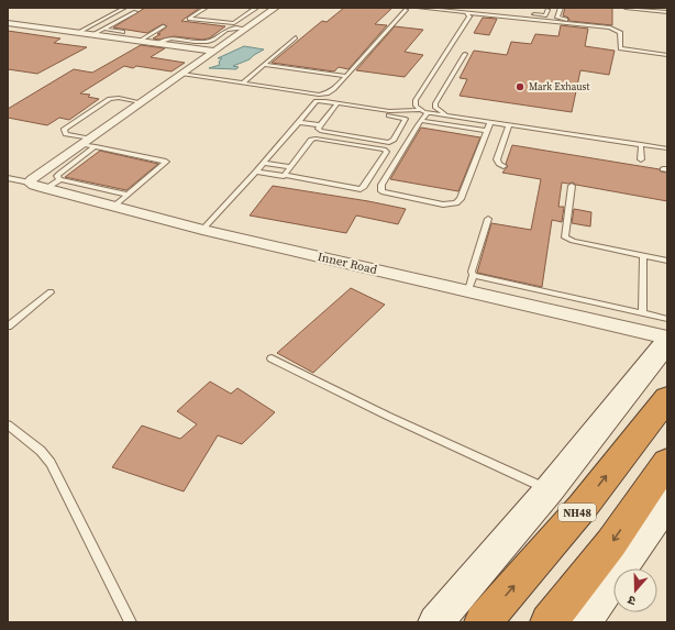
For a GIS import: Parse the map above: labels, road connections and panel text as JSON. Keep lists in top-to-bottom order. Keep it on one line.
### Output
{"streets":{"highway":["NH48"],"street":["Inner Road"]},"places":["Mark Exhaust"],"north":"bottom"}
